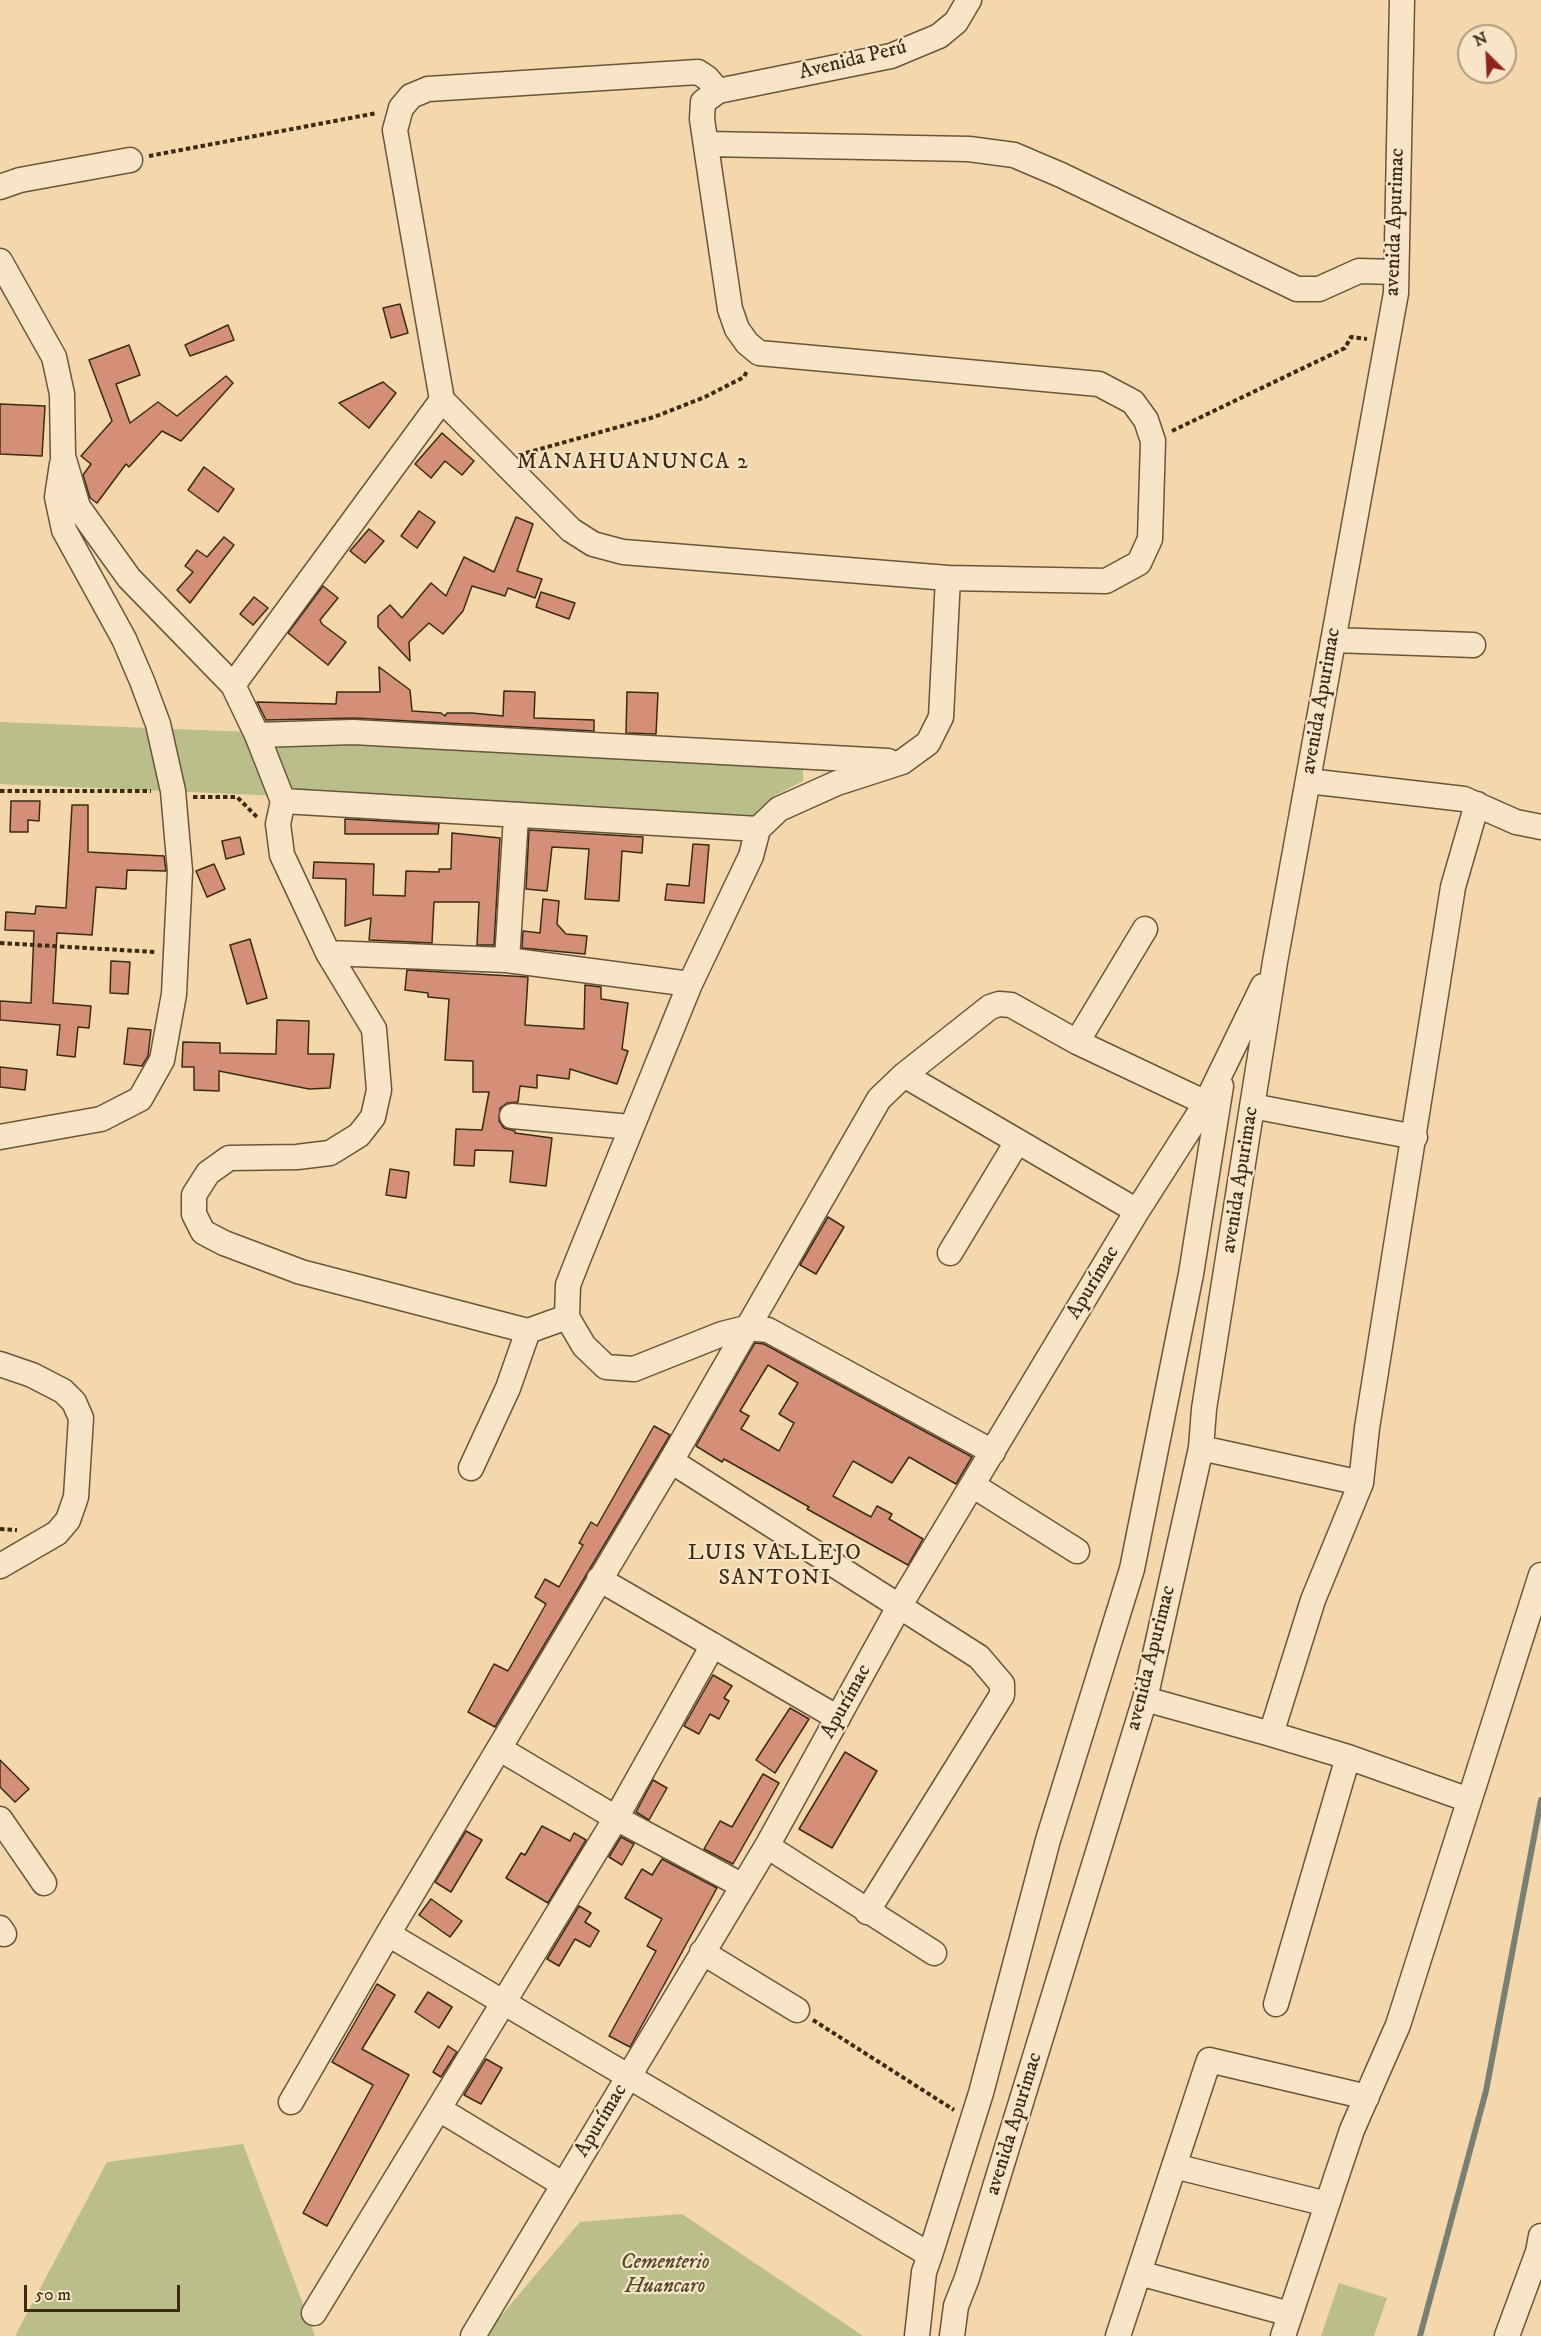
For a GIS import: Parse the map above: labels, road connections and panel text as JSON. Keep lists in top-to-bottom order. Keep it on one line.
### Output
{"streets":{"street":["Avenida Perú","avenida Apurimac","Apurímac"]},"crossings":[["avenida Apurimac","Apurímac"]],"districts":["MANAHUANUNCA 2","LUIS VALLEJO SANTONI"],"parks":["Cementerio Huancaro"],"scale_bar":"50 m","north":"top left"}
